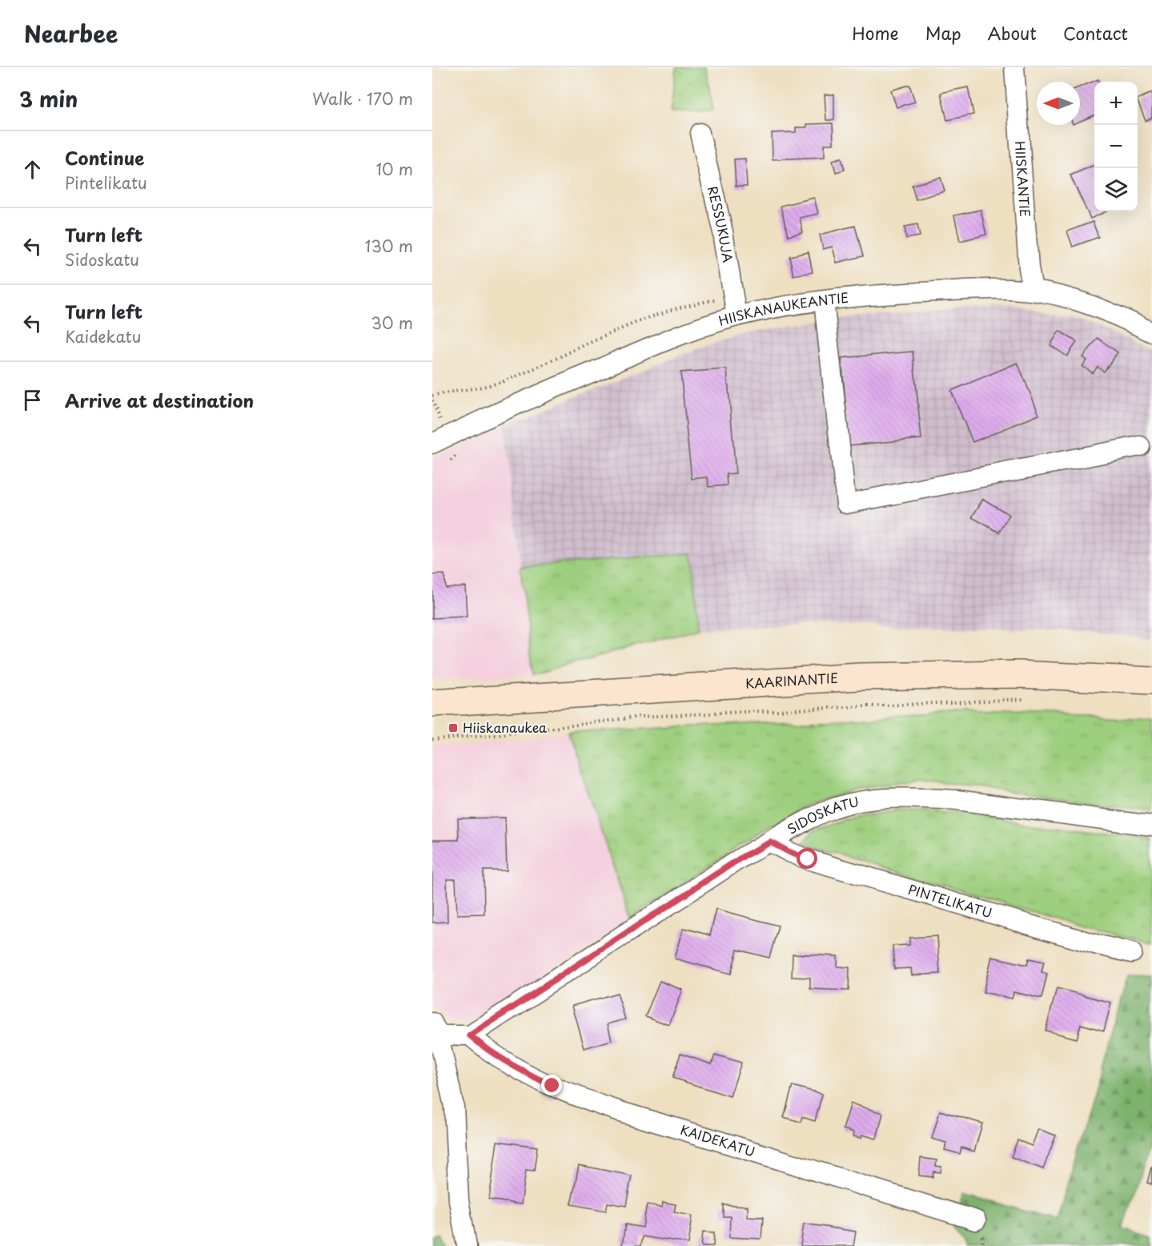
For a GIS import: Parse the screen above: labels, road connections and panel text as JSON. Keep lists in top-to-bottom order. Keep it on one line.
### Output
{"streets":{"main road":["KAARINANTIE"],"street":["HIISKANTIE","RESSUKUJA","HIISKANAUKEANTIE","SIDOSKATU","PINTELIKATU","KAIDEKATU"]},"crossings":[["HIISKANTIE","HIISKANAUKEANTIE"],["RESSUKUJA","HIISKANAUKEANTIE"],["SIDOSKATU","PINTELIKATU"],["SIDOSKATU","KAIDEKATU"]],"places":{"transit":["Hiiskanaukea"]},"north":"left","page":{"header":"Nearbee","nav":["Home","Map","About","Contact"],"heading":["3 min","Walk · 170 m"],"map_buttons":["+","−"],"list":[["Continue","Pintelikatu","10 m"],["Turn left","Sidoskatu","130 m"],["Turn left","Kaidekatu","30 m"],"Arrive at destination"]}}
